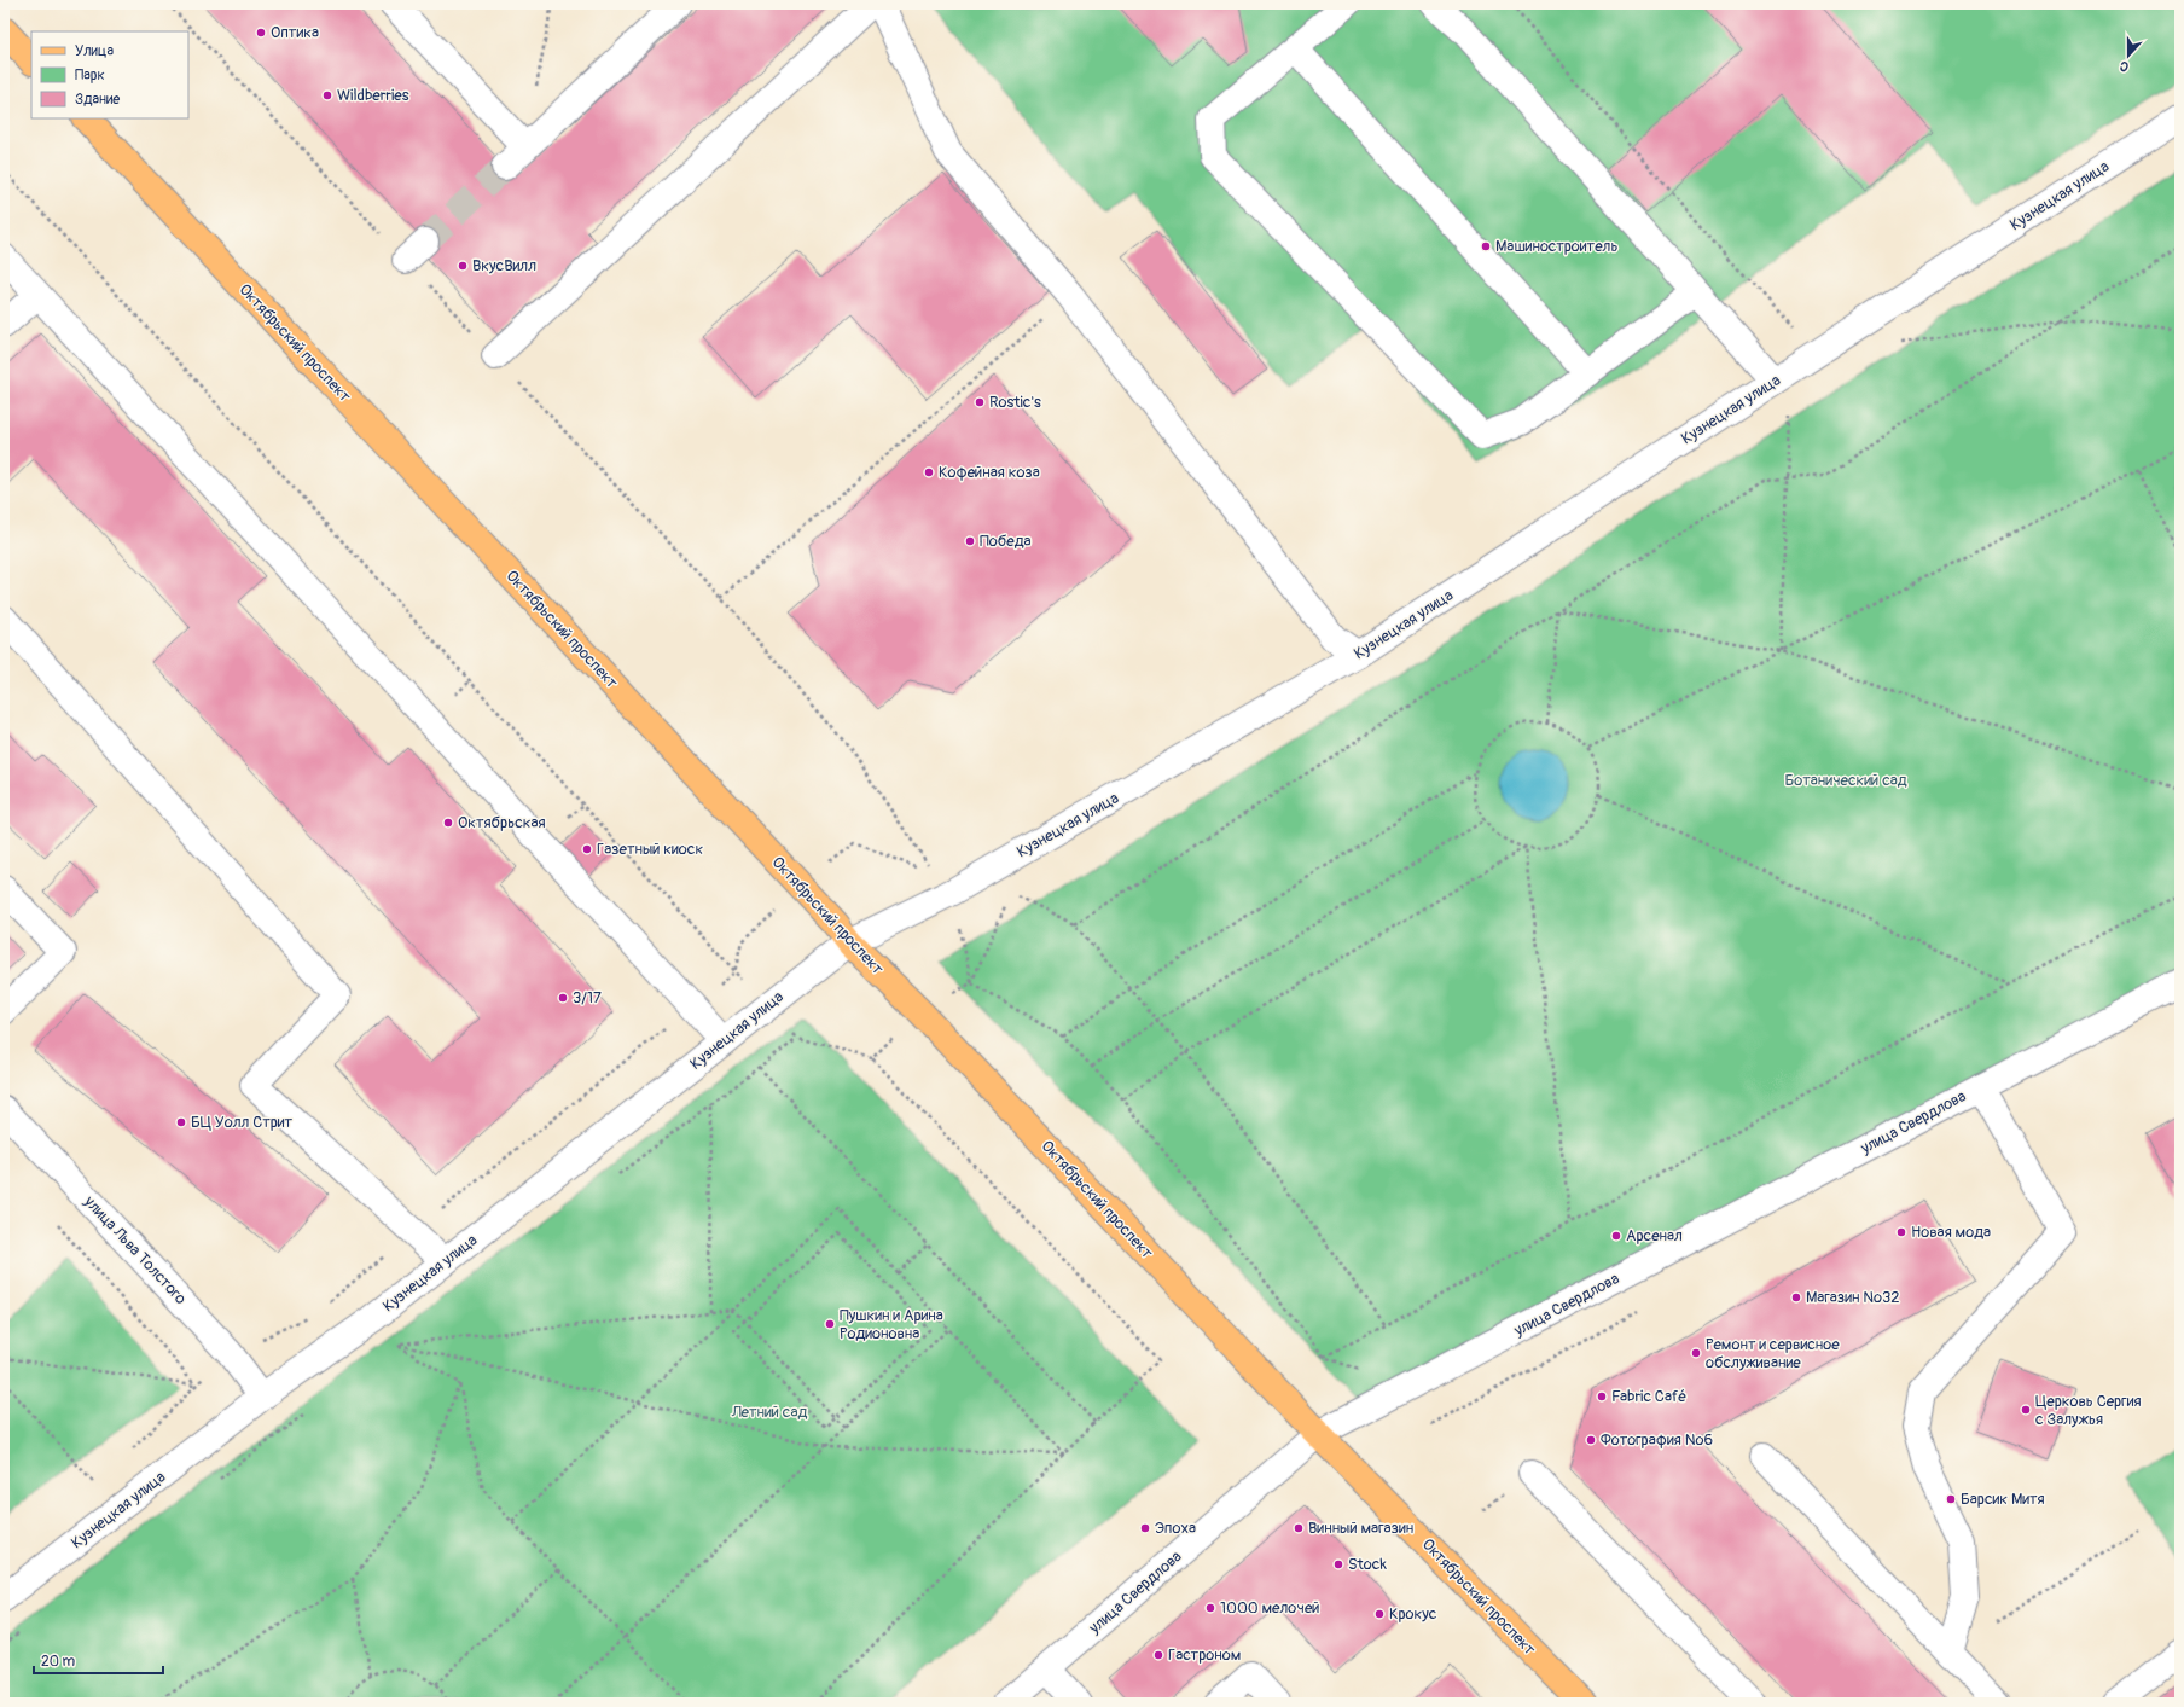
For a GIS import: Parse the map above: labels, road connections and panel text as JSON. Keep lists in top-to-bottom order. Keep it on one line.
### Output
{"streets":{"main road":["Октябрьский проспект"],"street":["Кузнецкая улица","улица Свердлова","улица Льва Толстого"]},"crossings":[["Кузнецкая улица","Октябрьский проспект"],["Кузнецкая улица","улица Льва Толстого"],["Октябрьский проспект","улица Свердлова"]],"parks":["Ботанический сад","Летний сад"],"places":["Оптика","Wildberries","Машиностроитель","ВкусВилл","Rostic's","Кофейная коза","Победа","Октябрьская","Газетный киоск","3/17","БЦ Уолл Стрит","Новая мода","Арсенал","Магазин №32","Пушкин и Арина Родионовна","Ремонт и сервисное обслуживание","Fabric Café","Церковь Сергия с Залужья","Фотография №6","Барсик Митя","Эпоха","Винный магазин","Stock","1000 мелочей","Крокус","Гастроном"],"legend":["Улица","Парк","Здание"],"scale_bar":"20 m","north":"bottom"}
